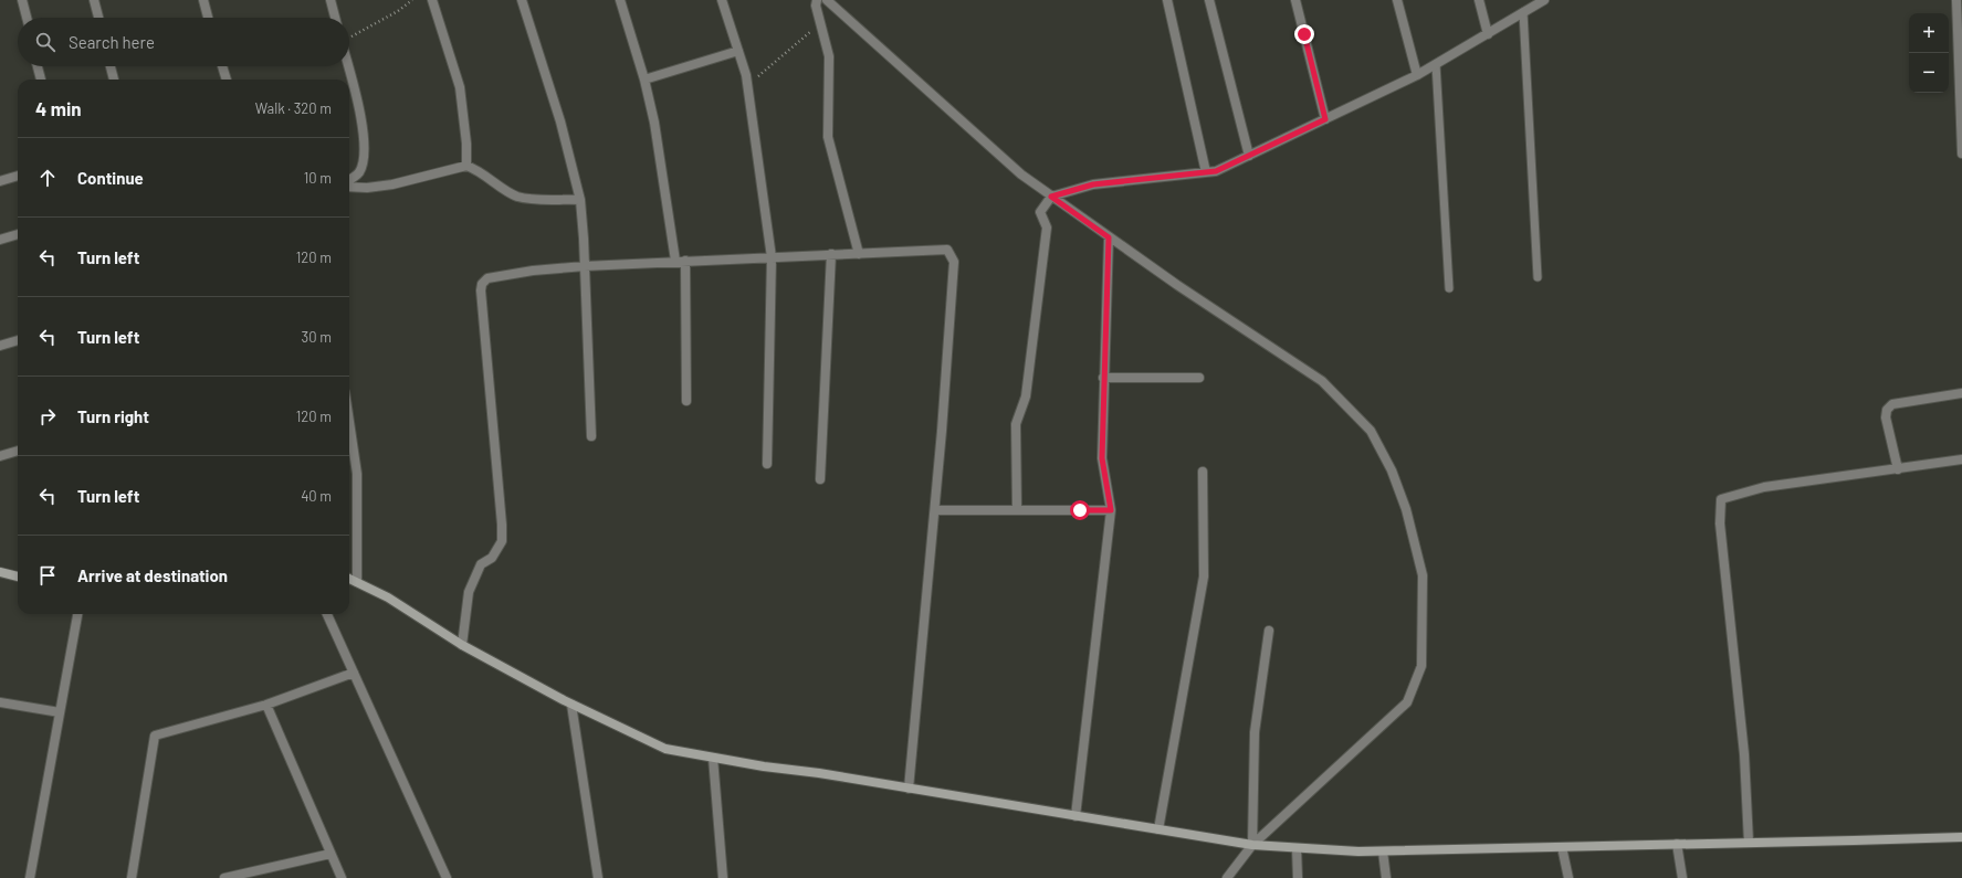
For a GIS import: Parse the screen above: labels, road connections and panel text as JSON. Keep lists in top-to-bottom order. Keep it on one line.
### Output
{"page":{"map_buttons":["+","−"],"search":"Search here","heading":["4 min","Walk · 320 m"],"list":[["Continue","10 m"],["Turn left","120 m"],["Turn left","30 m"],["Turn right","120 m"],["Turn left","40 m"],"Arrive at destination"]}}
